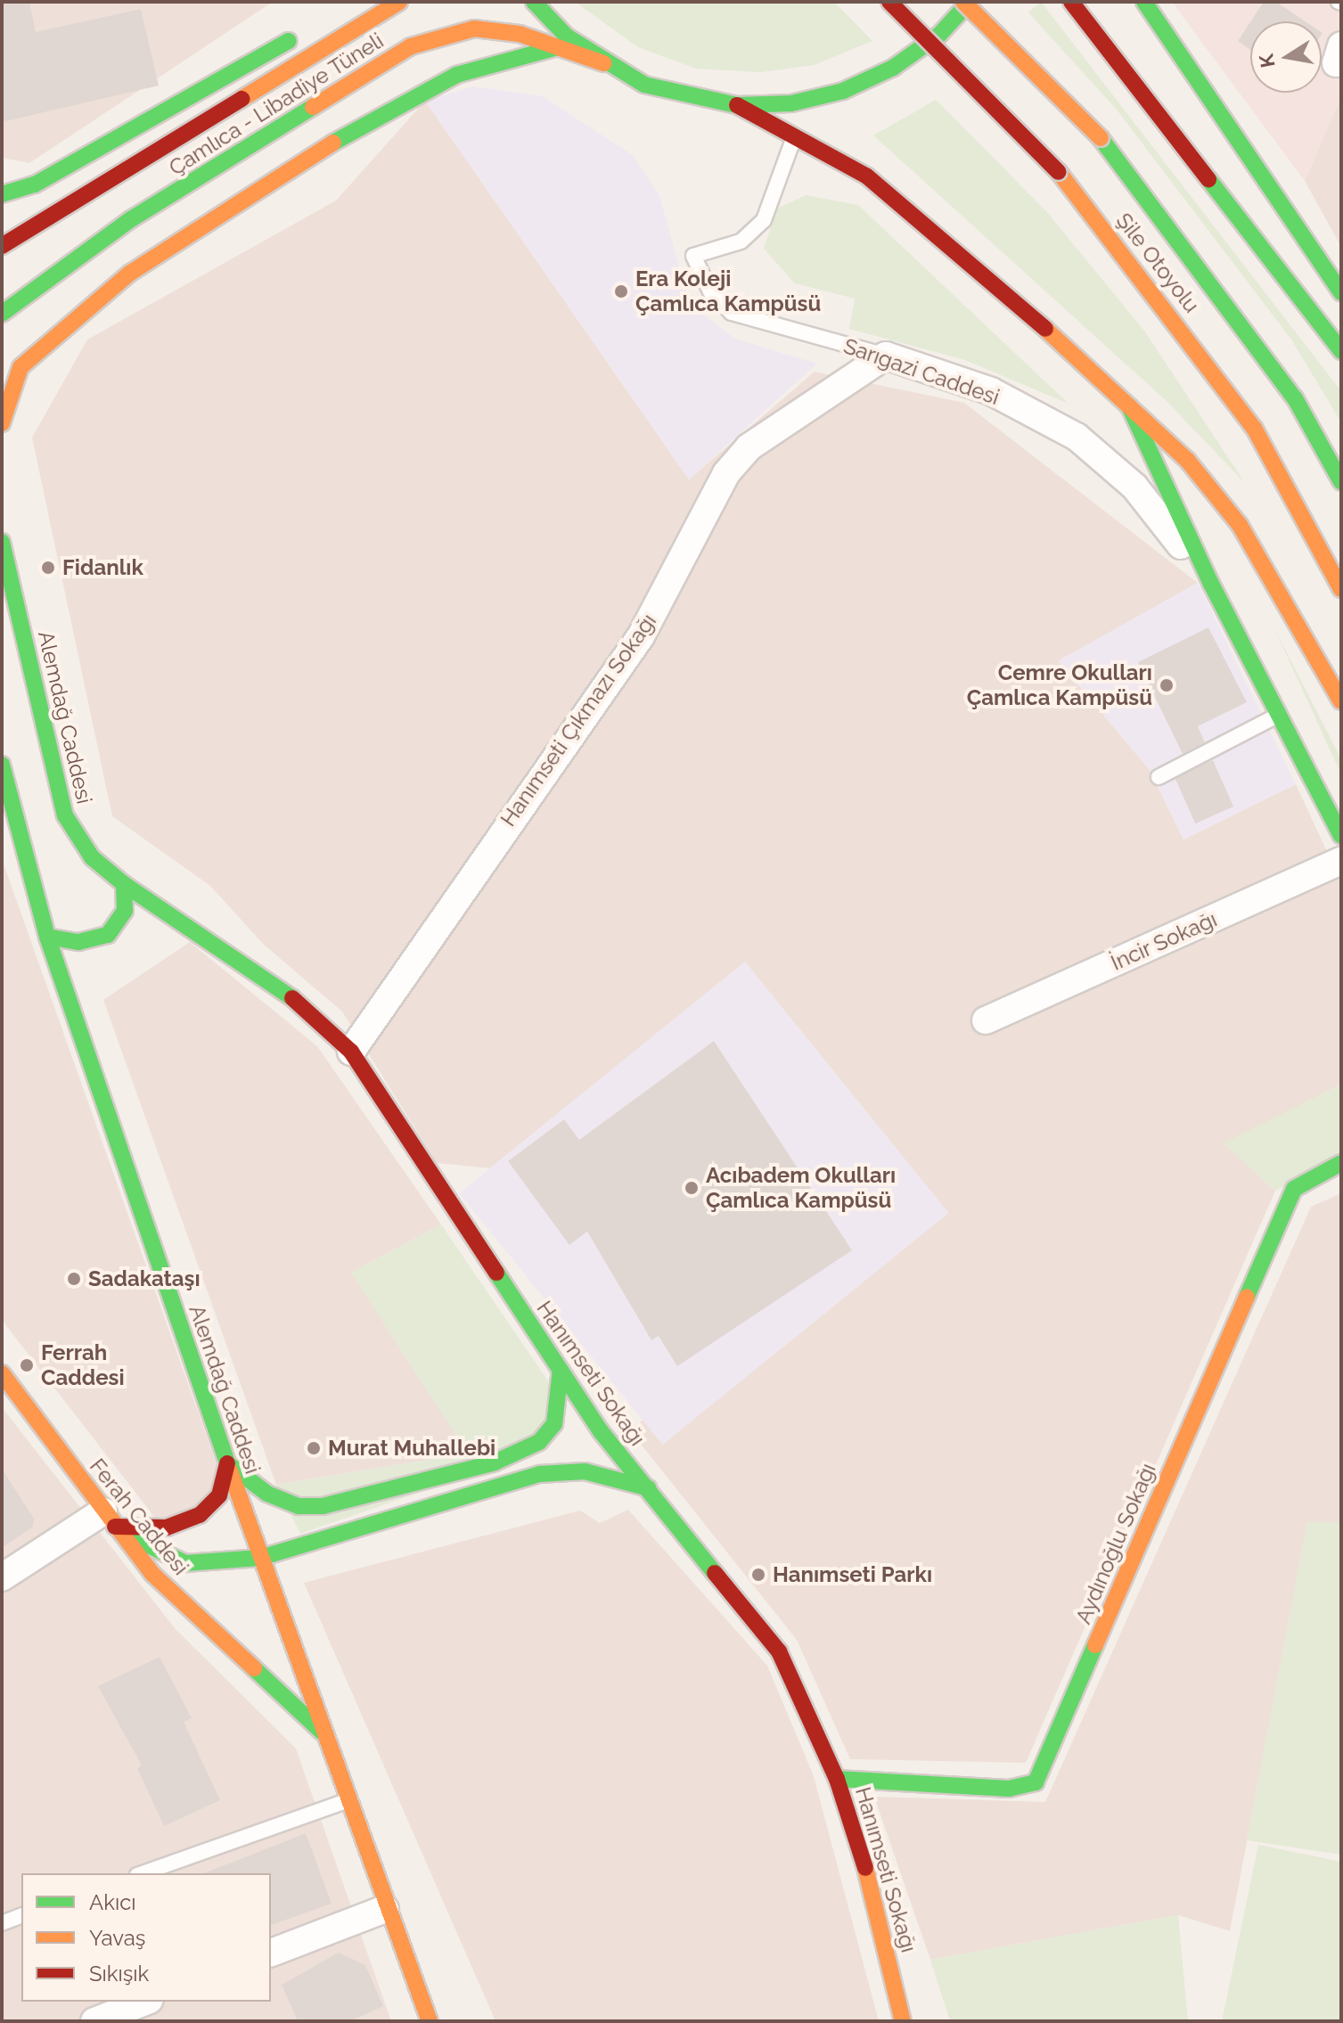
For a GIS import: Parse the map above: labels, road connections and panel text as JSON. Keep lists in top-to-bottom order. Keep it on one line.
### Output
{"streets":{"main road":["Çamlıca - Libadiye Tüneli","Şile Otoyolu","Sarıgazi Caddesi","Alemdağ Caddesi","Hanımseti Sokağı","Ferah Caddesi","Aydınoğlu Sokağı"],"street":["Hanımseti Çıkmazı Sokağı","İncir Sokağı"]},"crossings":[["Sarıgazi Caddesi","Hanımseti Çıkmazı Sokağı"],["Alemdağ Caddesi","Hanımseti Sokağı"],["Alemdağ Caddesi","Ferah Caddesi"],["Hanımseti Çıkmazı Sokağı","Hanımseti Sokağı"],["Hanımseti Sokağı","Aydınoğlu Sokağı"]],"places":["Era Koleji Çamlıca Kampüsü","Fidanlık","Cemre Okulları Çamlıca Kampüsü","Acıbadem Okulları Çamlıca Kampüsü","Sadakataşı","Ferrah Caddesi","Murat Muhallebi","Hanımseti Parkı"],"legend":["Akıcı","Yavaş","Sıkışık"],"north":"left"}
